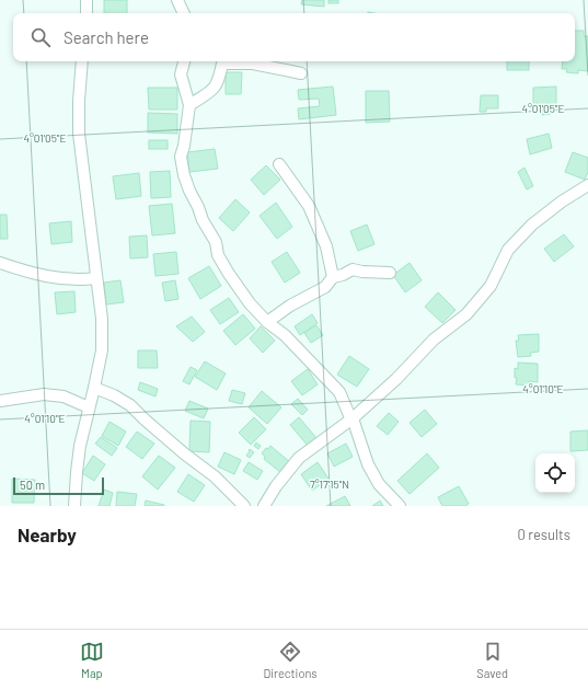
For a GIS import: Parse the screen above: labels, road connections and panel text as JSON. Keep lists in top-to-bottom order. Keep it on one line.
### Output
{"scale_bar":"50 m","page":{"search":"Search here","scale":"50 m","heading":["Nearby","0 results"],"nav":["Map","Directions","Saved"]},"coordinates":["4°01'05\"E","4°01'10\"E","7°17'15\"N"]}
